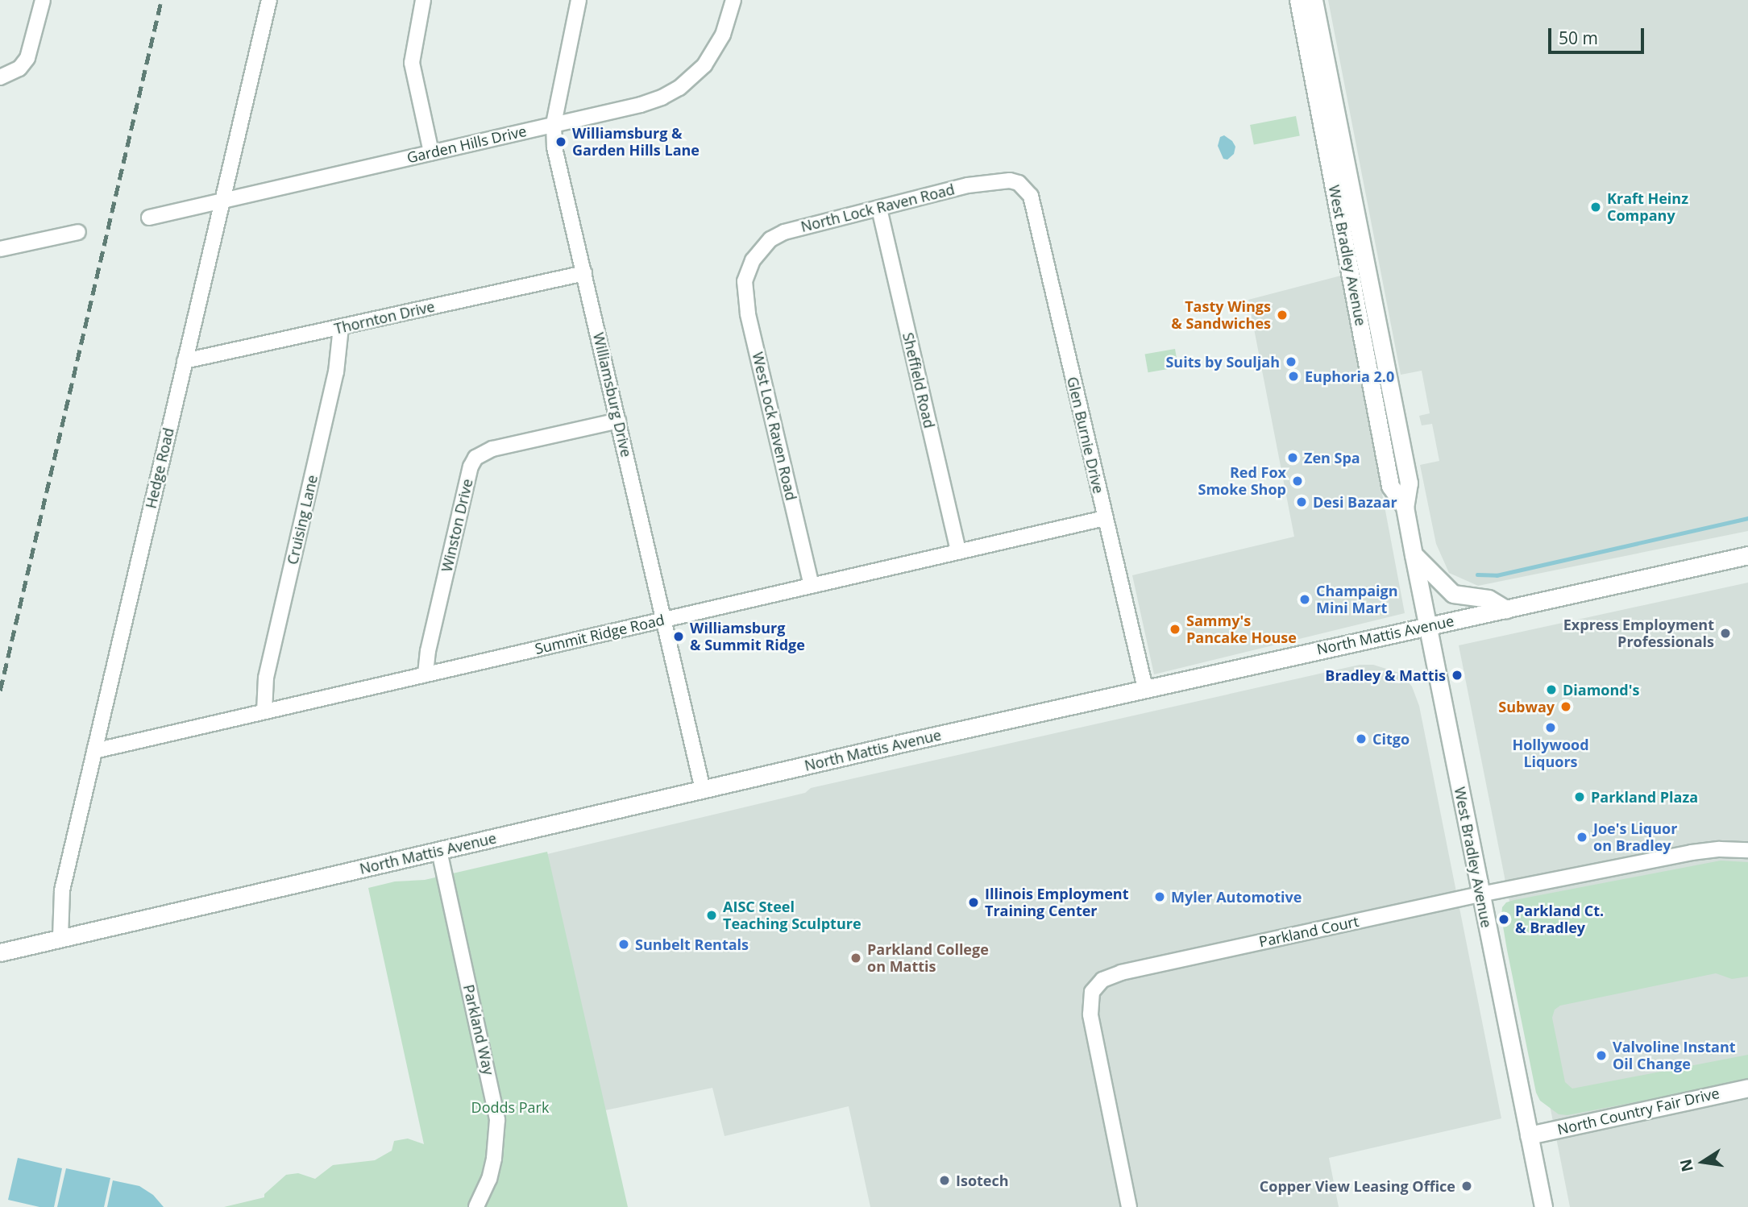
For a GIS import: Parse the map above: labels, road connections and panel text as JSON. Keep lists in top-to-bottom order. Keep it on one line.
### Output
{"streets":{"main road":["West Bradley Avenue","North Mattis Avenue","North Country Fair Drive"],"street":["Garden Hills Drive","North Lock Raven Road","Thornton Drive","Sheffield Road","Williamsburg Drive","West Lock Raven Road","Glen Burnie Drive","Hedge Road","Cruising Lane","Winston Drive","Summit Ridge Road","Parkland Court","Parkland Way"]},"crossings":[["Garden Hills Drive","Williamsburg Drive"],["Garden Hills Drive","Hedge Road"],["North Lock Raven Road","Sheffield Road"],["North Lock Raven Road","West Lock Raven Road"],["North Lock Raven Road","Glen Burnie Drive"],["West Bradley Avenue","North Mattis Avenue"],["West Bradley Avenue","Parkland Court"],["West Bradley Avenue","North Country Fair Drive"],["Thornton Drive","Williamsburg Drive"],["Thornton Drive","Hedge Road"],["Thornton Drive","Cruising Lane"],["Sheffield Road","Summit Ridge Road"],["Williamsburg Drive","Winston Drive"],["Williamsburg Drive","Summit Ridge Road"],["Williamsburg Drive","North Mattis Avenue"],["West Lock Raven Road","Summit Ridge Road"],["Glen Burnie Drive","Summit Ridge Road"],["Glen Burnie Drive","North Mattis Avenue"],["Hedge Road","Summit Ridge Road"],["Hedge Road","North Mattis Avenue"],["Cruising Lane","Summit Ridge Road"],["Winston Drive","Summit Ridge Road"],["North Mattis Avenue","Parkland Way"]],"parks":["Dodds Park"],"places":["Williamsburg & Garden Hills Lane","Kraft Heinz Company","Tasty Wings & Sandwiches","Suits by Souljah","Euphoria 2.0","Zen Spa","Red Fox Smoke Shop","Desi Bazaar","Champaign Mini Mart","Sammy's Pancake House","Express Employment Professionals","Williamsburg & Summit Ridge","Bradley & Mattis","Diamond's","Subway","Hollywood Liquors","Citgo","Parkland Plaza","Joe's Liquor on Bradley","Myler Automotive","Illinois Employment Training Center","AISC Steel Teaching Sculpture","Parkland Ct. & Bradley","Sunbelt Rentals","Parkland College on Mattis","Valvoline Instant Oil Change","Isotech","Copper View Leasing Office"],"scale_bar":"50 m","north":"left"}
